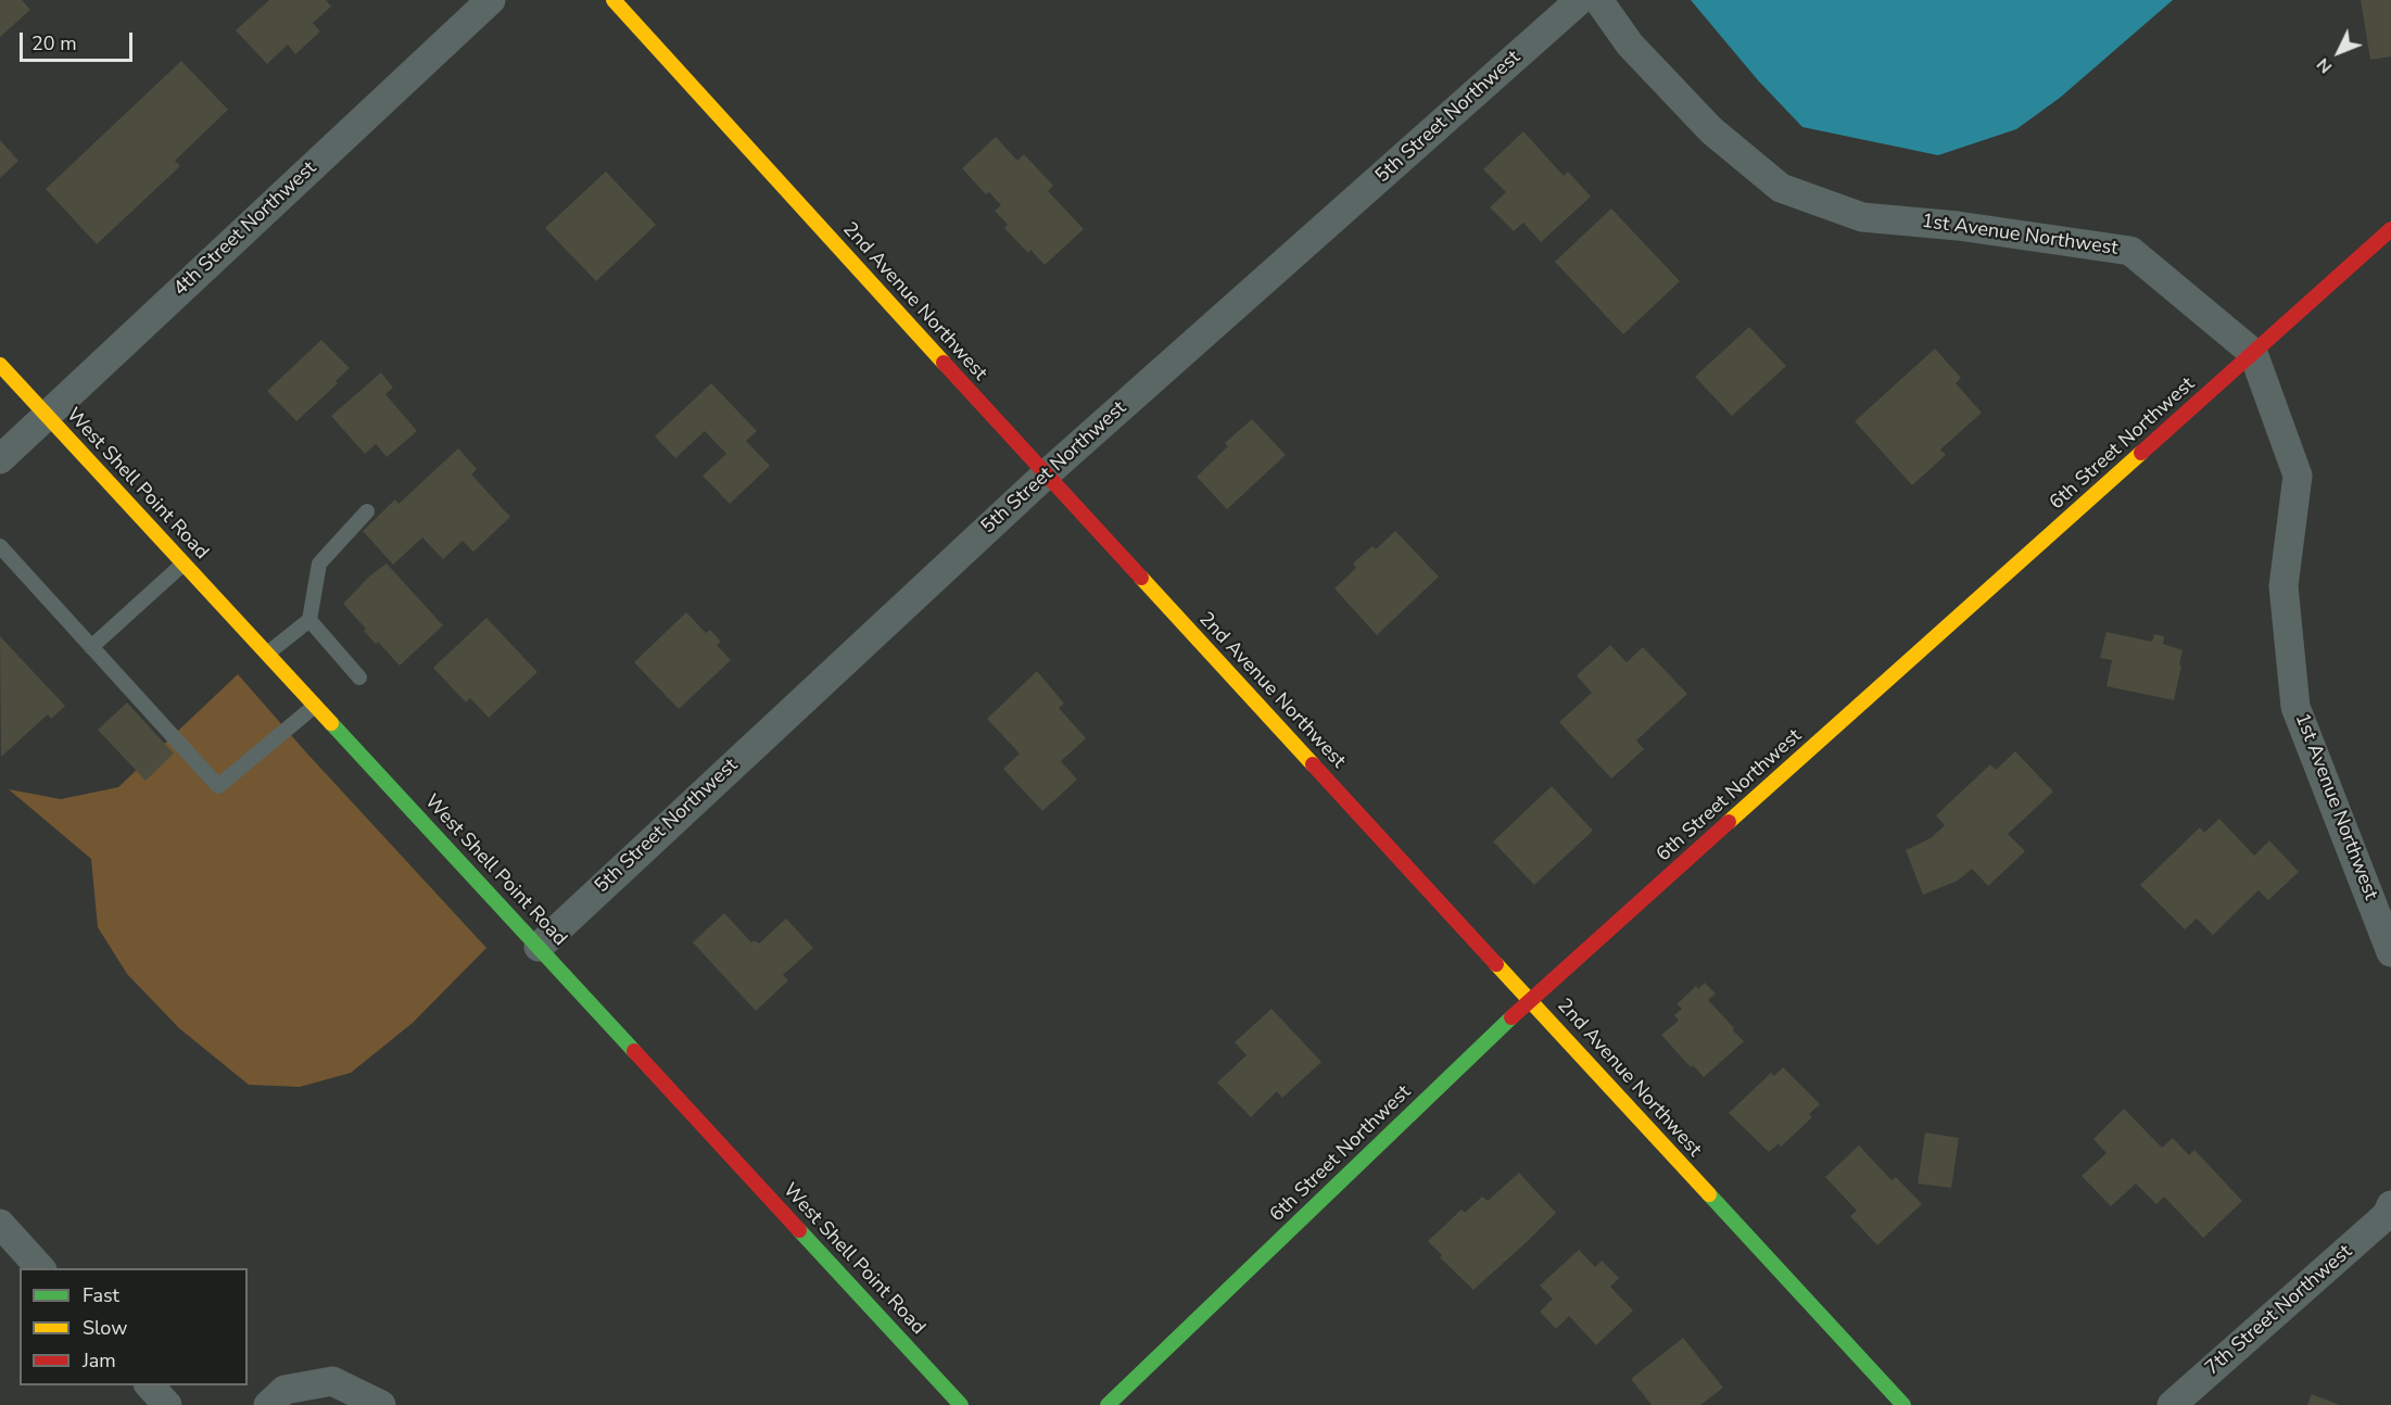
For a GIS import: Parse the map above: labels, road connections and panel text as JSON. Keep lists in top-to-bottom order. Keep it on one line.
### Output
{"streets":{"street":["5th Street Northwest","4th Street Northwest","1st Avenue Northwest","2nd Avenue Northwest","6th Street Northwest","West Shell Point Road","7th Street Northwest"]},"crossings":[["5th Street Northwest","2nd Avenue Northwest"],["5th Street Northwest","West Shell Point Road"],["4th Street Northwest","West Shell Point Road"],["1st Avenue Northwest","6th Street Northwest"],["2nd Avenue Northwest","6th Street Northwest"]],"legend":["Fast","Slow","Jam"],"scale_bar":"20 m","north":"bottom left"}
